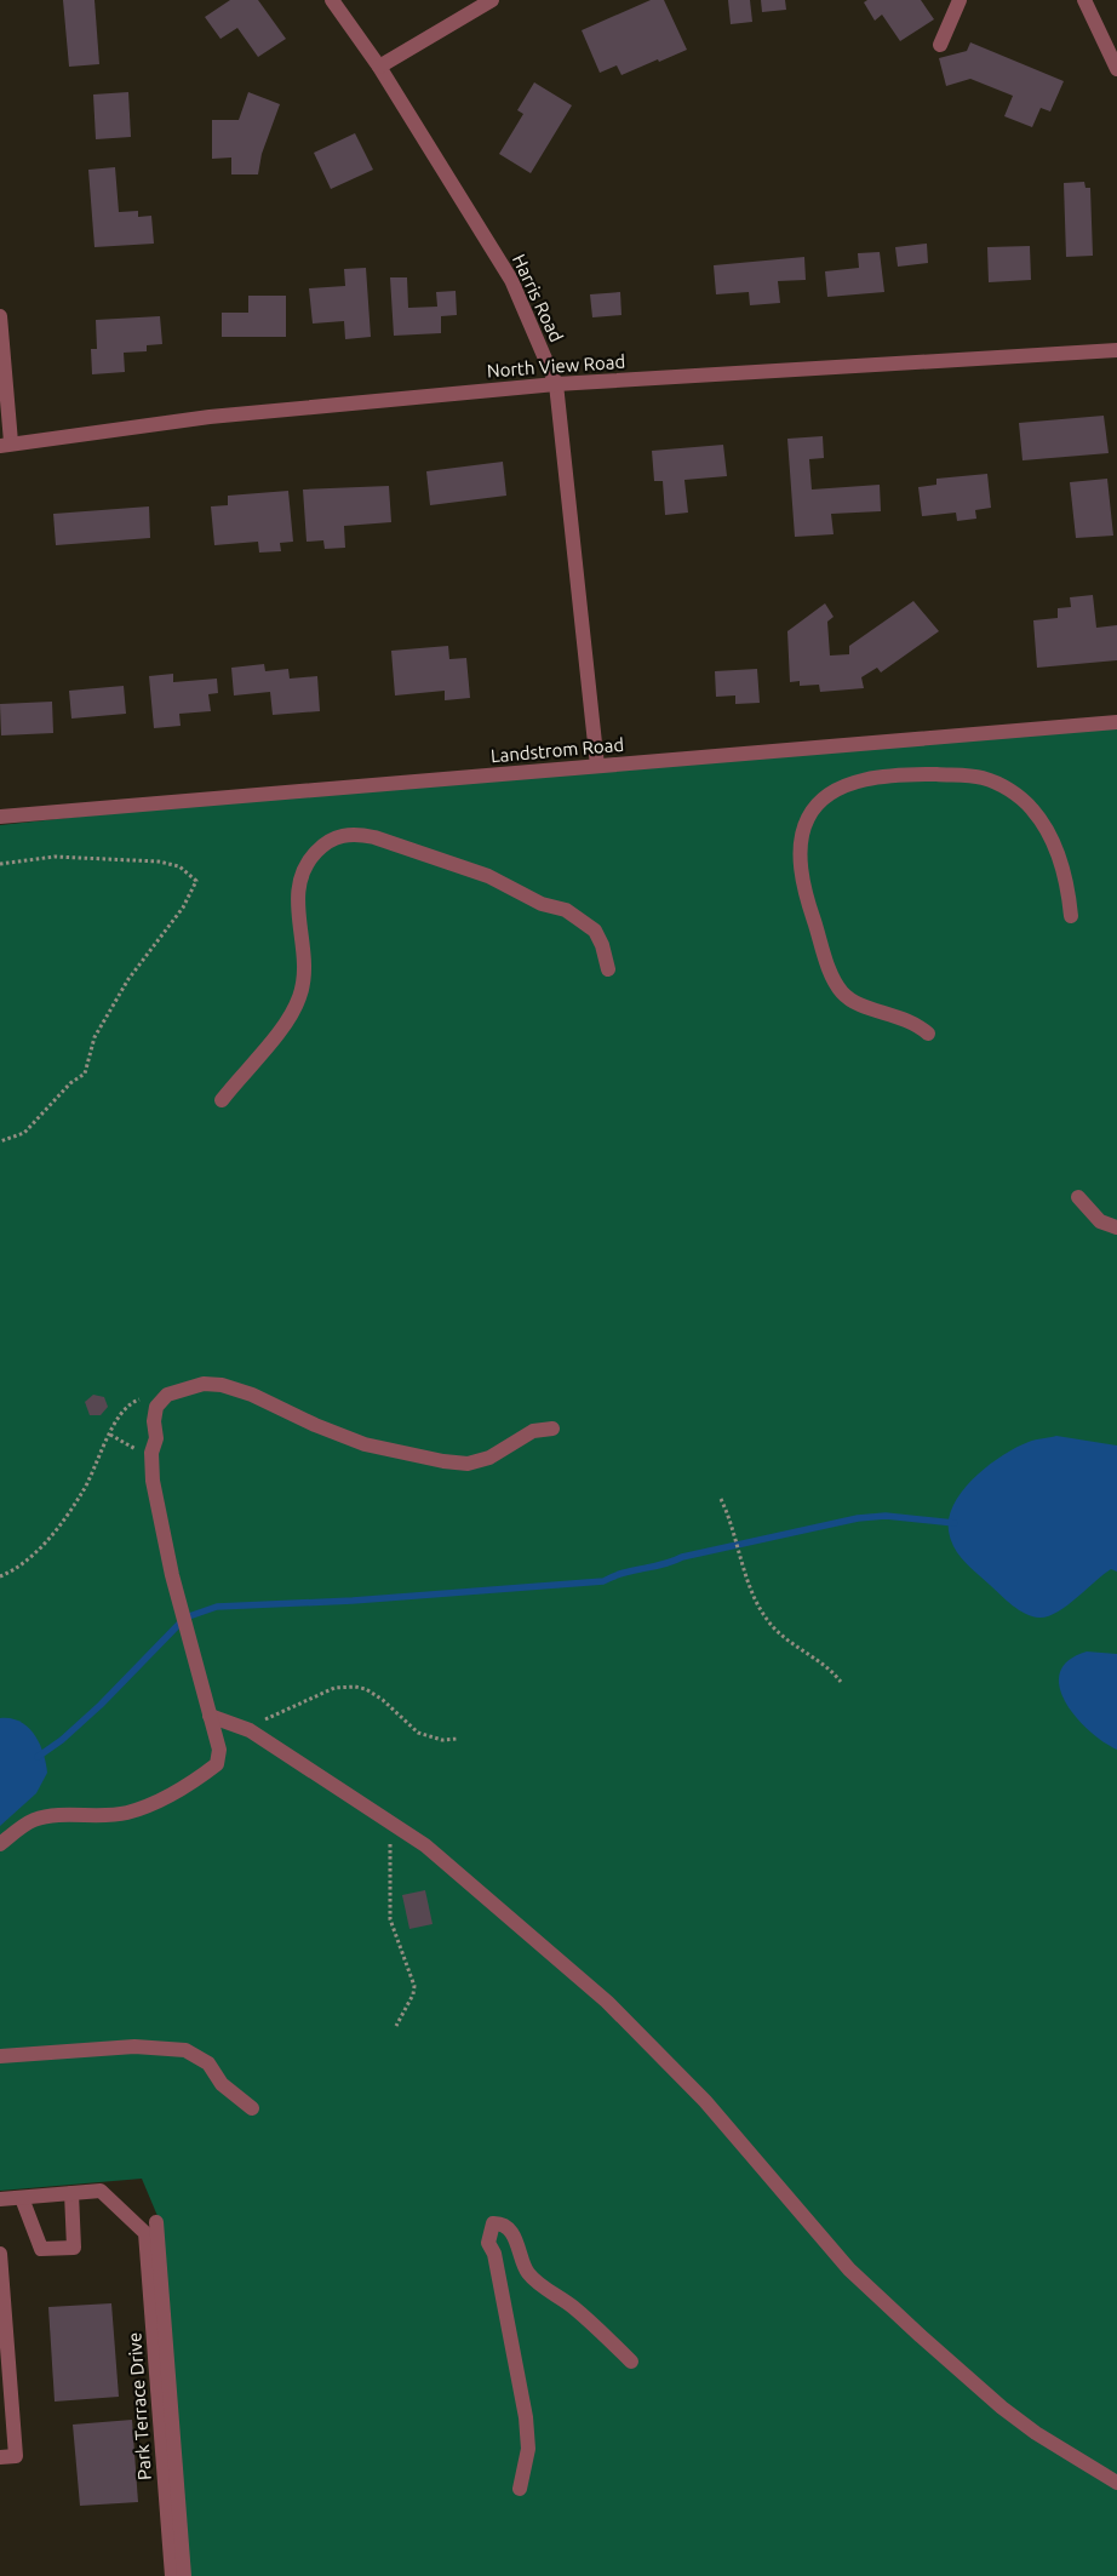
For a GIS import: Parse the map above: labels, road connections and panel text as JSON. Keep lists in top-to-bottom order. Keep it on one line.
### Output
{"streets":{"street":["Harris Road","North View Road","Landstrom Road","Park Terrace Drive"]},"crossings":[["Harris Road","North View Road"],["Harris Road","Landstrom Road"]]}
